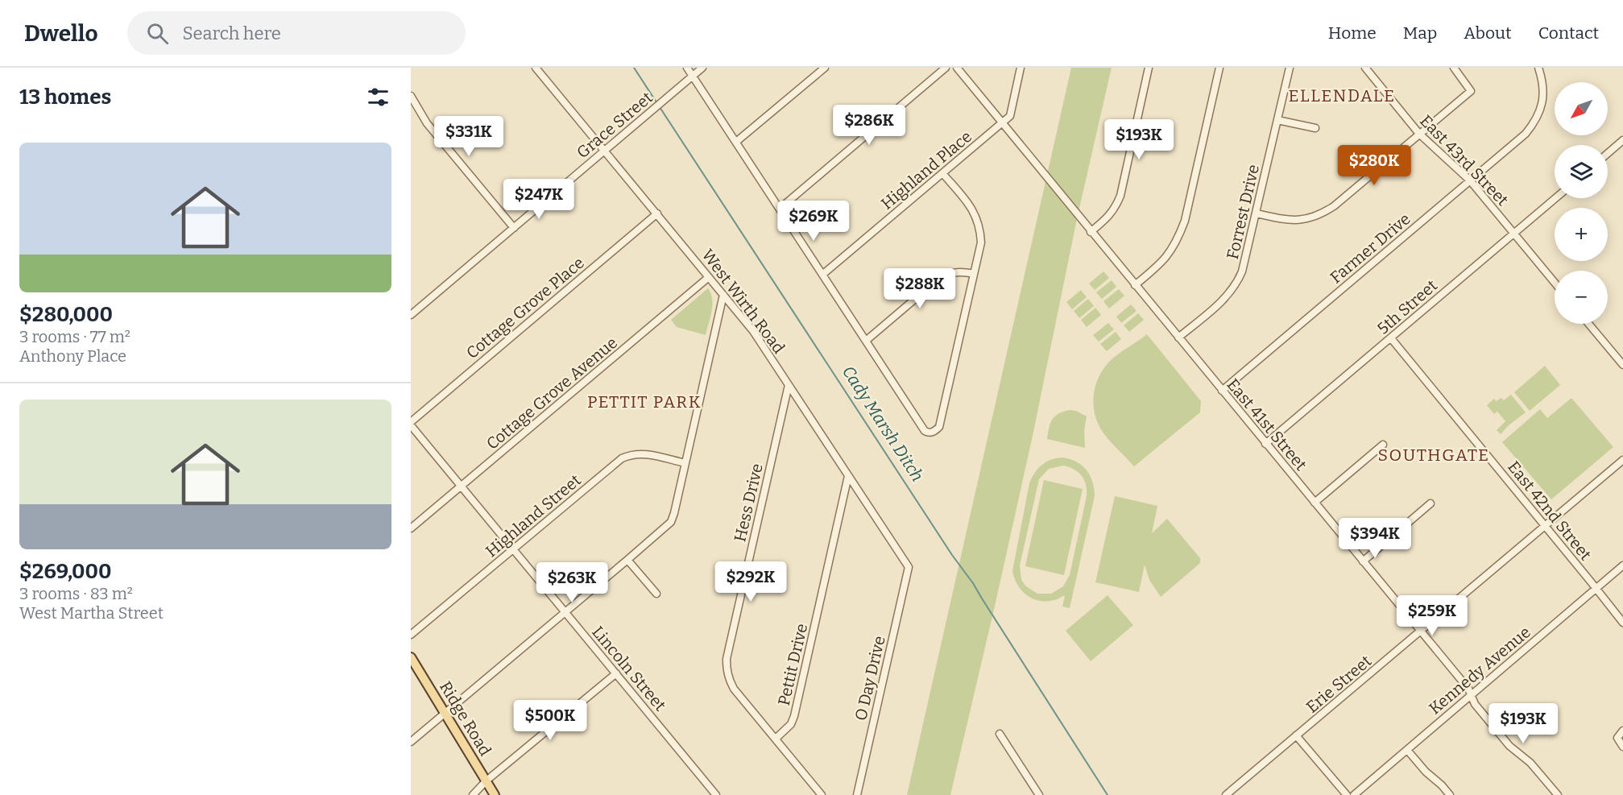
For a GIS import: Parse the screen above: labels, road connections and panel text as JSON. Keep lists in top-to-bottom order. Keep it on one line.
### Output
{"streets":{"main road":["Ridge Road"],"street":["Grace Street","East 43rd Street","Highland Place","Forrest Drive","Farmer Drive","West Wirth Road","5th Street","Cottage Grove Place","Cottage Grove Avenue","East 41st Street","Hess Drive","East 42nd Street","Highland Street","Pettit Drive","Lincoln Street","Kennedy Avenue","O Day Drive","Erie Street"]},"crossings":[["Grace Street","West Wirth Road"],["East 43rd Street","Farmer Drive"],["East 43rd Street","5th Street"],["Highland Place","East 41st Street"],["Forrest Drive","East 41st Street"],["Farmer Drive","East 41st Street"],["West Wirth Road","Cottage Grove Place"],["West Wirth Road","Cottage Grove Avenue"],["West Wirth Road","Hess Drive"],["West Wirth Road","Pettit Drive"],["West Wirth Road","O Day Drive"],["5th Street","East 41st Street"],["5th Street","East 42nd Street"],["Cottage Grove Place","Lincoln Street"],["Cottage Grove Avenue","Lincoln Street"],["East 41st Street","Kennedy Avenue"],["East 41st Street","Erie Street"],["Hess Drive","Pettit Drive"],["East 42nd Street","Kennedy Avenue"],["East 42nd Street","Erie Street"],["Highland Street","Lincoln Street"]],"districts":["ELLENDALE","PETTIT PARK","SOUTHGATE"],"water":["Cady Marsh Ditch"],"north":"bottom left","page":{"header":"Dwello","search":"Search here","nav":["Home","Map","About","Contact"],"heading":"13 homes","map_buttons":["+","−"],"price":["$286K","$331K","$193K","$280K","$247K","$269K","$288K","$394K","$292K","$263K","$259K","$500K","$193K"],"list":[{"name":"$280,000","note":"3 rooms · 77 m² · Anthony Place"},{"name":"$269,000","note":"3 rooms · 83 m² · West Martha Street"}]}}
